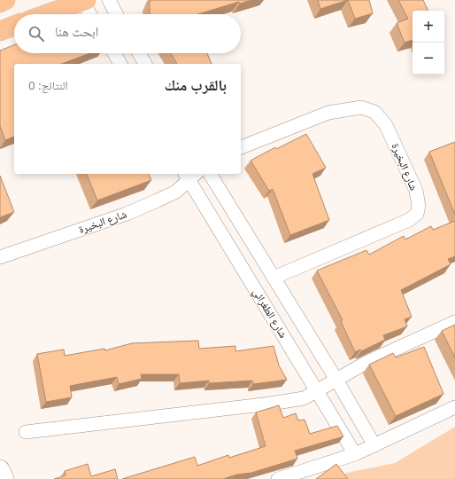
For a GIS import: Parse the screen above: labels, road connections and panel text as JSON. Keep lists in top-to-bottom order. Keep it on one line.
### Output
{"streets":{"street":["شارع البخيرة","شارع الطغرائي"]},"crossings":[["شارع البخيرة","شارع الطغرائي"]],"page":{"map_buttons":["+","−"],"search":"ابحث هنا","heading":["بالقرب منك","النتائج: 0"]}}
